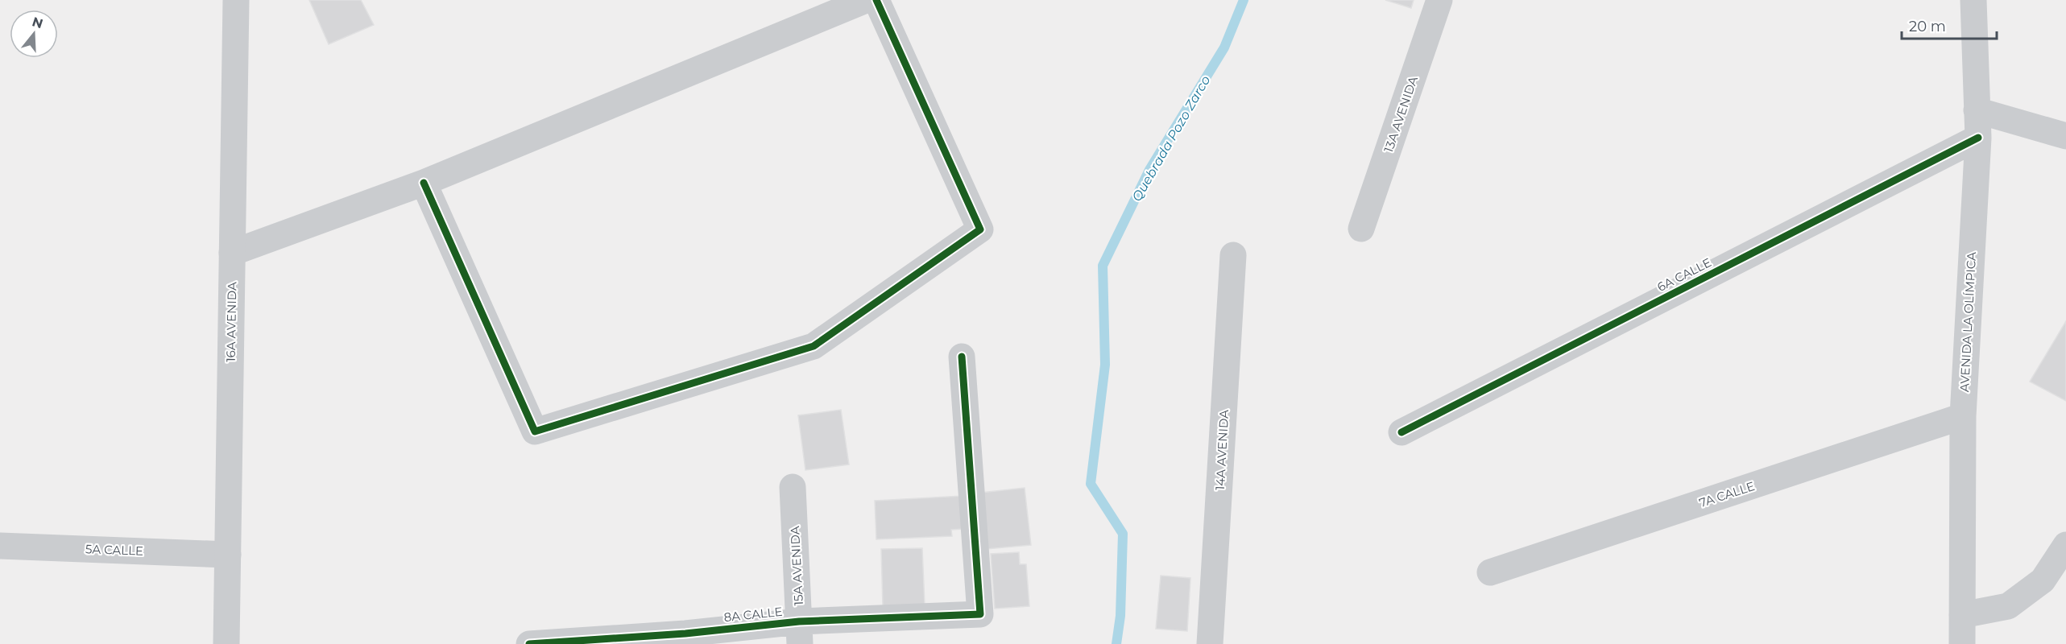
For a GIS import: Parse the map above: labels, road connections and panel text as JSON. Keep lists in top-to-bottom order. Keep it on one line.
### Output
{"streets":{"street":["13A AVENIDA","6A CALLE","16A AVENIDA","AVENIDA LA OLÍMPICA","14A AVENIDA","7A CALLE","5A CALLE","15A AVENIDA","8A CALLE"]},"crossings":[["6A CALLE","AVENIDA LA OLÍMPICA"],["16A AVENIDA","5A CALLE"],["AVENIDA LA OLÍMPICA","7A CALLE"],["15A AVENIDA","8A CALLE"]],"water":["Quebrada Pozo Zarco"],"scale_bar":"20 m","north":"top"}
